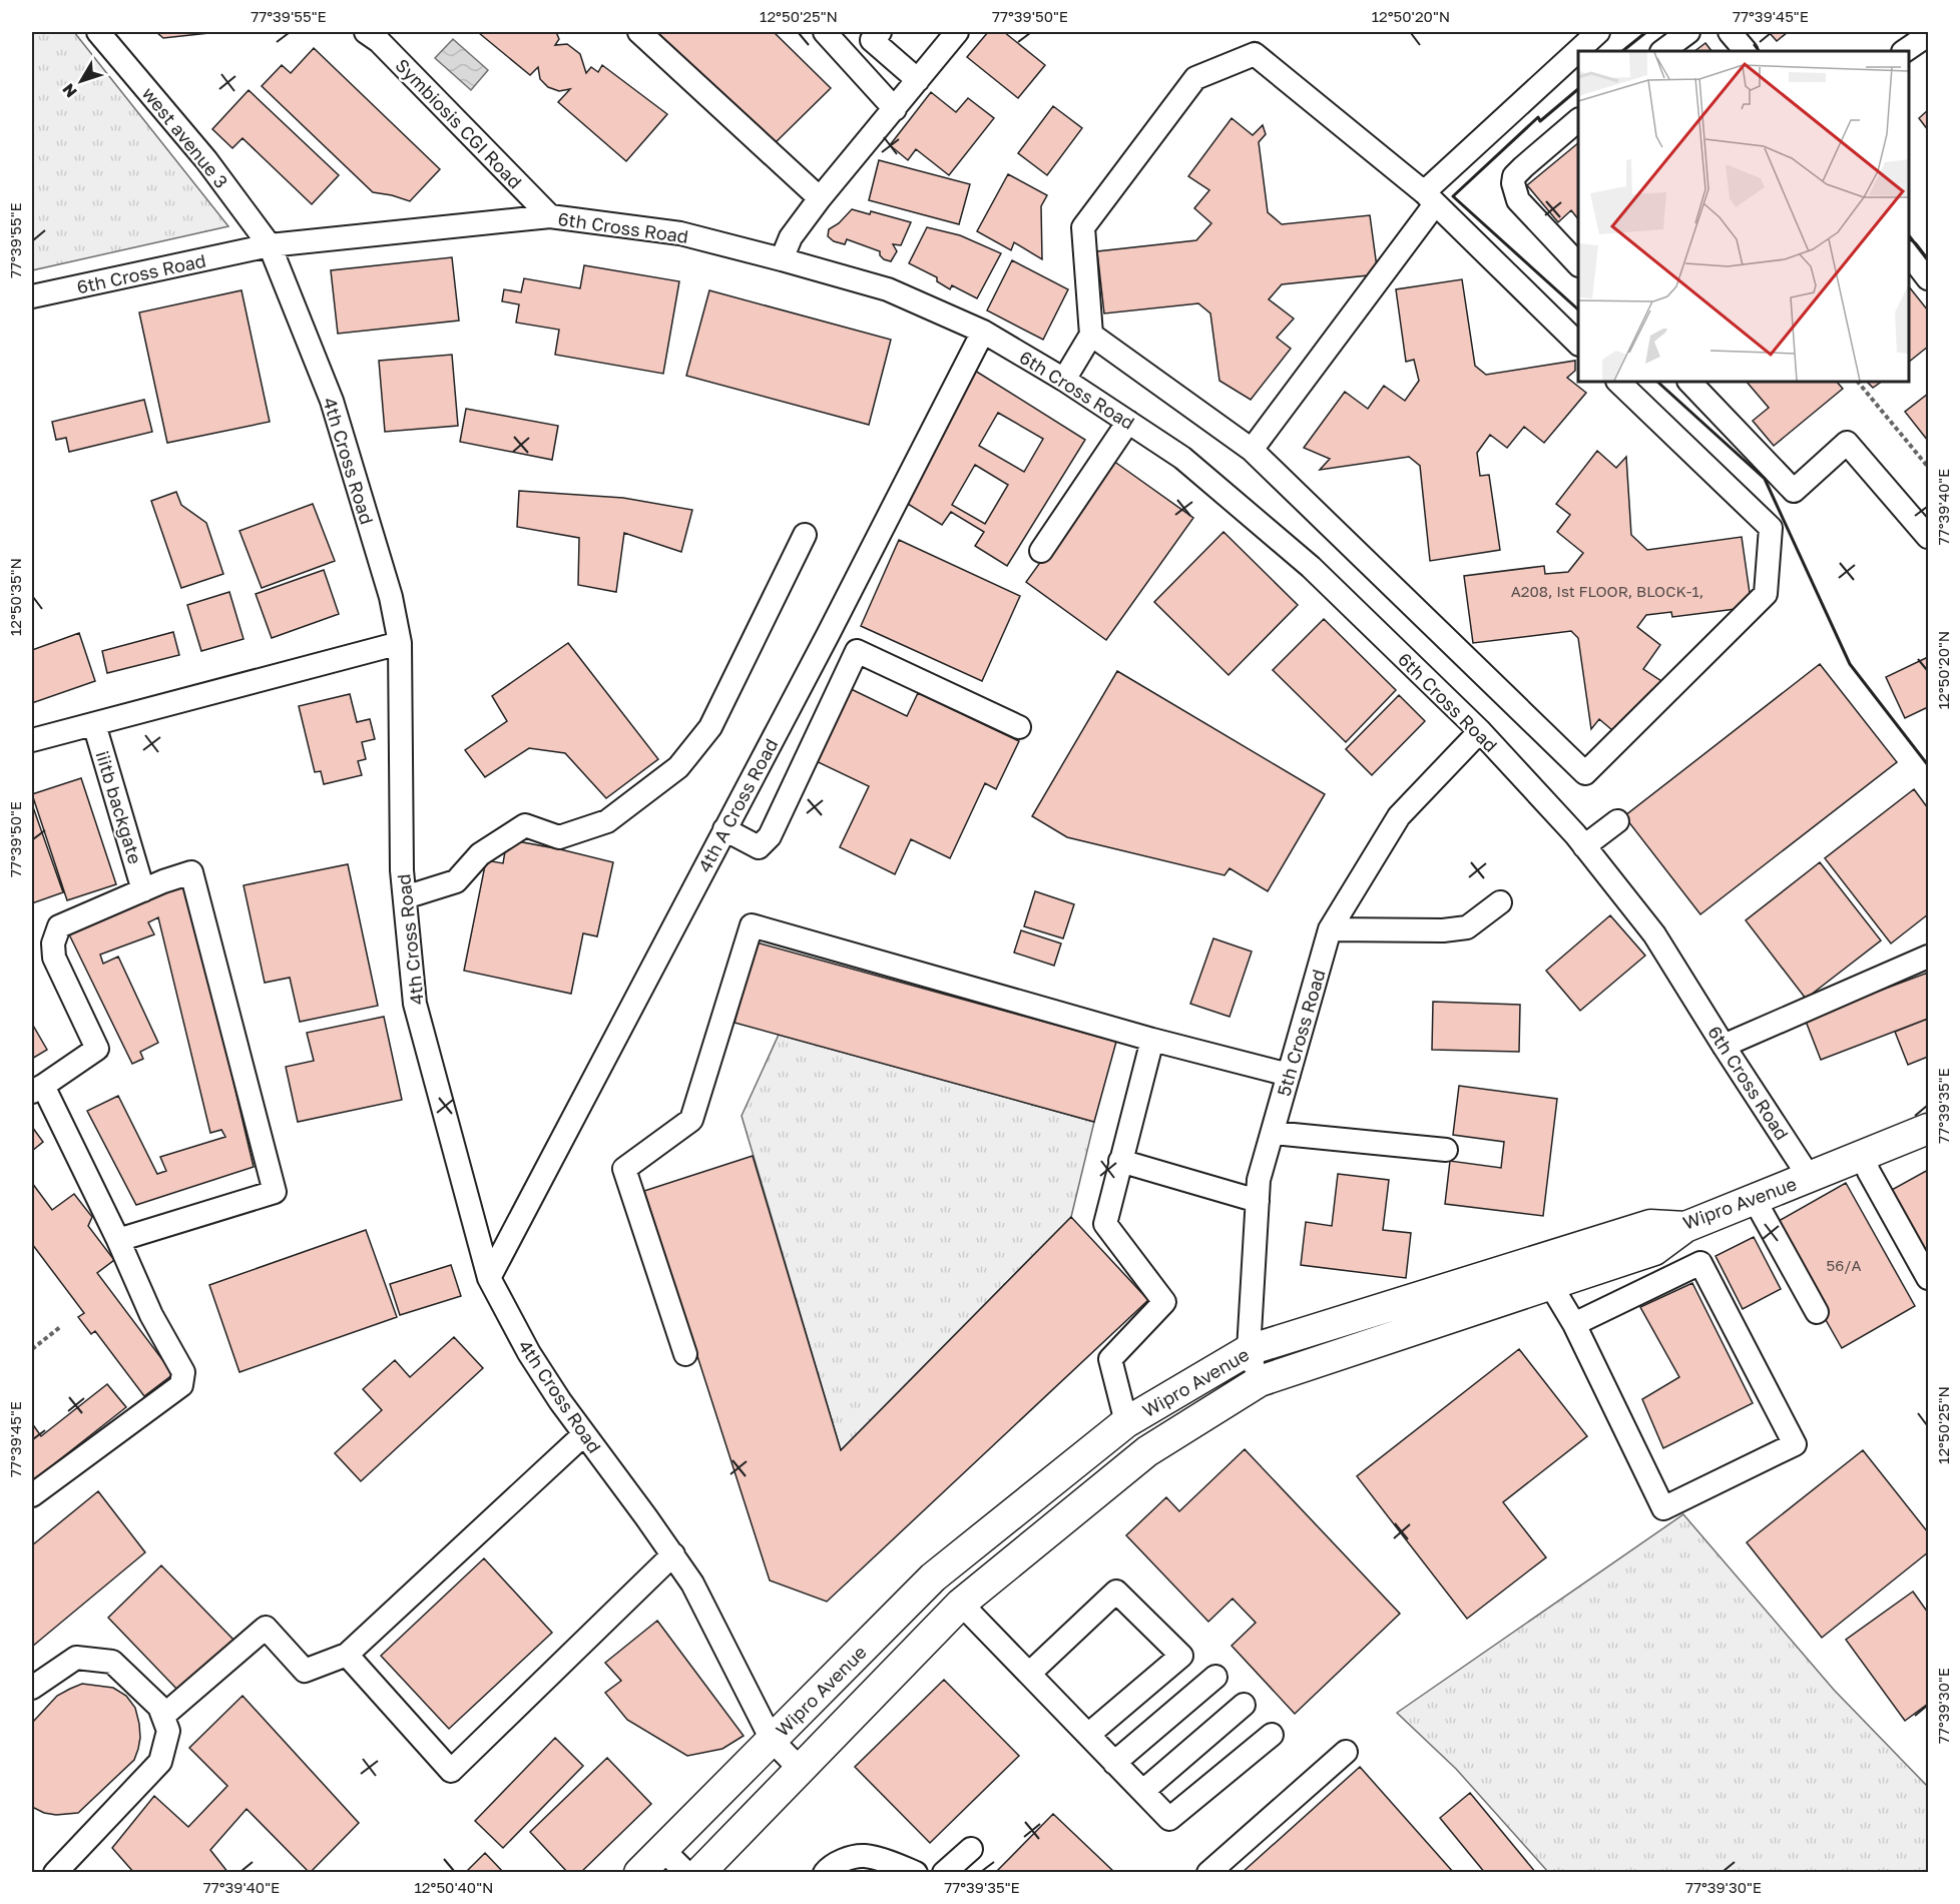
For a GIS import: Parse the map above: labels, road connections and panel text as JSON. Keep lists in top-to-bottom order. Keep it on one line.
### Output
{"streets":{"main road":["Wipro Avenue"],"street":["Symbiosis CGI Road","west avenue 3","6th Cross Road","4th Cross Road","4th A Cross Road","iiitb backgate","5th Cross Road"]},"crossings":[["Symbiosis CGI Road","6th Cross Road"],["west avenue 3","6th Cross Road"],["west avenue 3","4th Cross Road"],["6th Cross Road","4th Cross Road"],["6th Cross Road","4th A Cross Road"],["6th Cross Road","5th Cross Road"],["6th Cross Road","Wipro Avenue"],["4th Cross Road","4th A Cross Road"],["4th Cross Road","Wipro Avenue"],["5th Cross Road","Wipro Avenue"]],"house_numbers":["A208, Ist FLOOR, BLOCK-1,","56/A"],"north":"bottom left","coordinates":["77°39'55\"E","12°50'25\"N","77°39'50\"E","12°50'20\"N","77°39'45\"E","77°39'40\"E","12°50'35\"N","77°39'35\"E","77°39'30\"E","12°50'40\"N"]}
